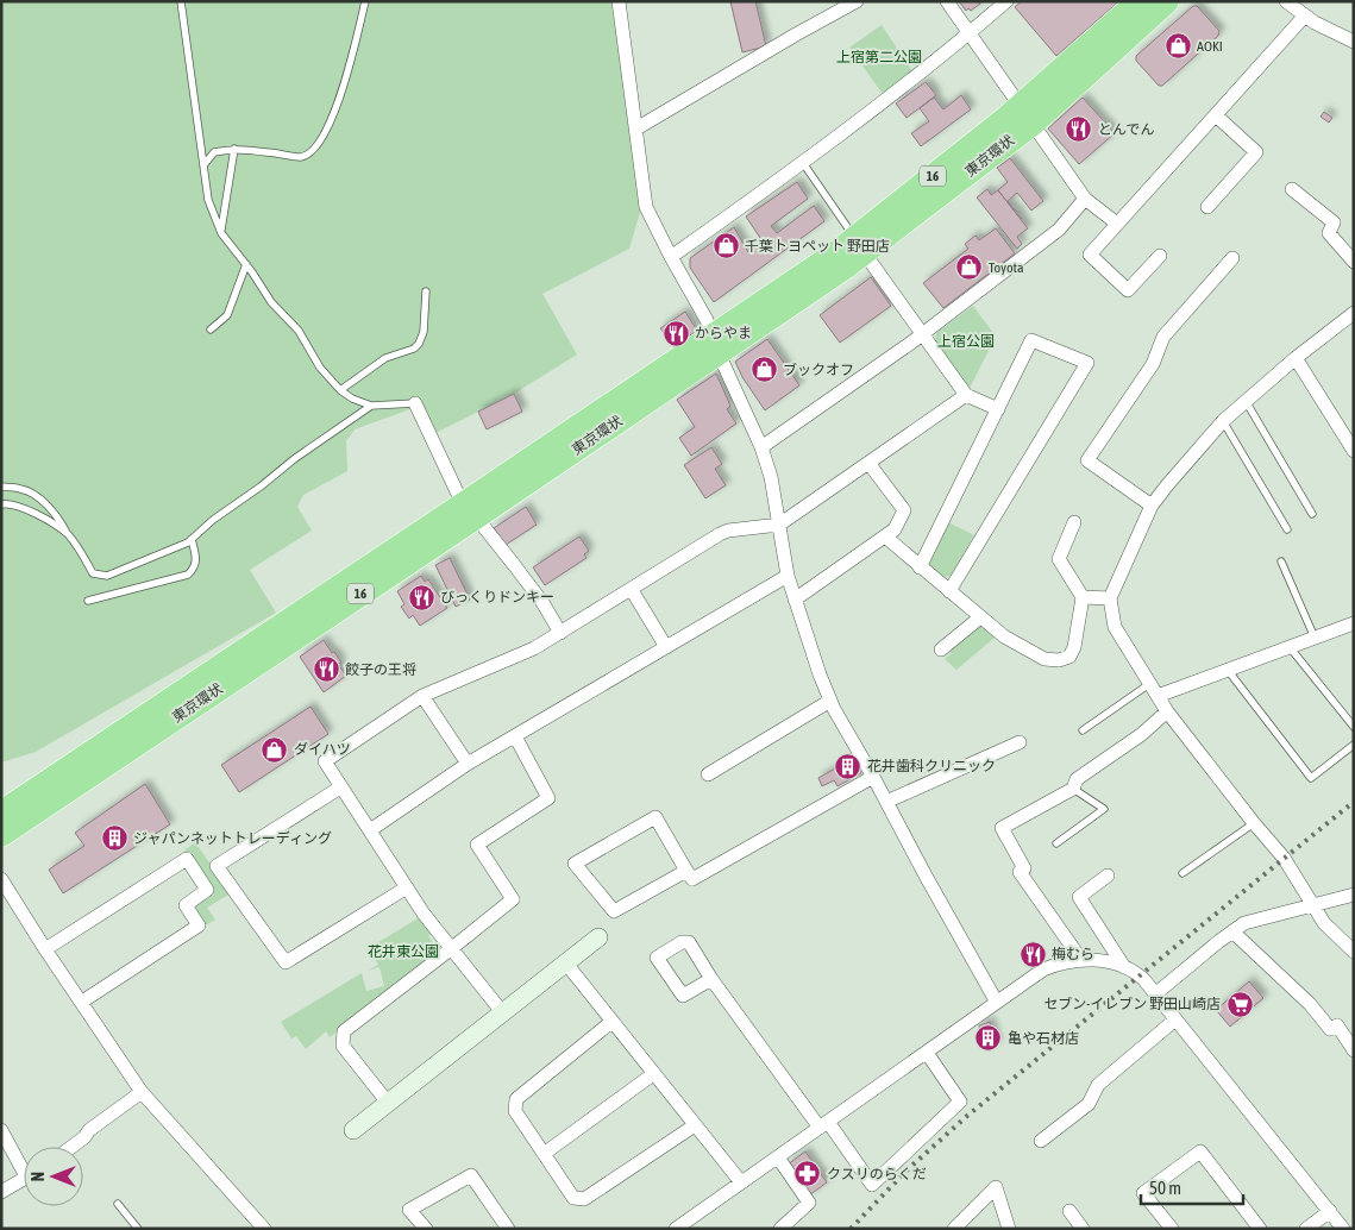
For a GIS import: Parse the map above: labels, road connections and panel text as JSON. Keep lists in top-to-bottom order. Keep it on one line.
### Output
{"streets":{"highway":["東京環状","16"]},"parks":["上宿第二公園","上宿公園","花井東公園"],"places":{"shop":["AOKI","千葉トヨペット 野田店","Toyota","ブックオフ","ダイハツ"],"restaurant":["とんでん","からやま","びっくりドンキー","餃子の王将","梅むら"],"building":["花井歯科クリニック","ジャパンネットトレーディング","亀や石材店"],"supermarket":["セブン-イレブン 野田山崎店"],"pharmacy":["クスリのらくだ"]},"scale_bar":"50 m","north":"left"}
